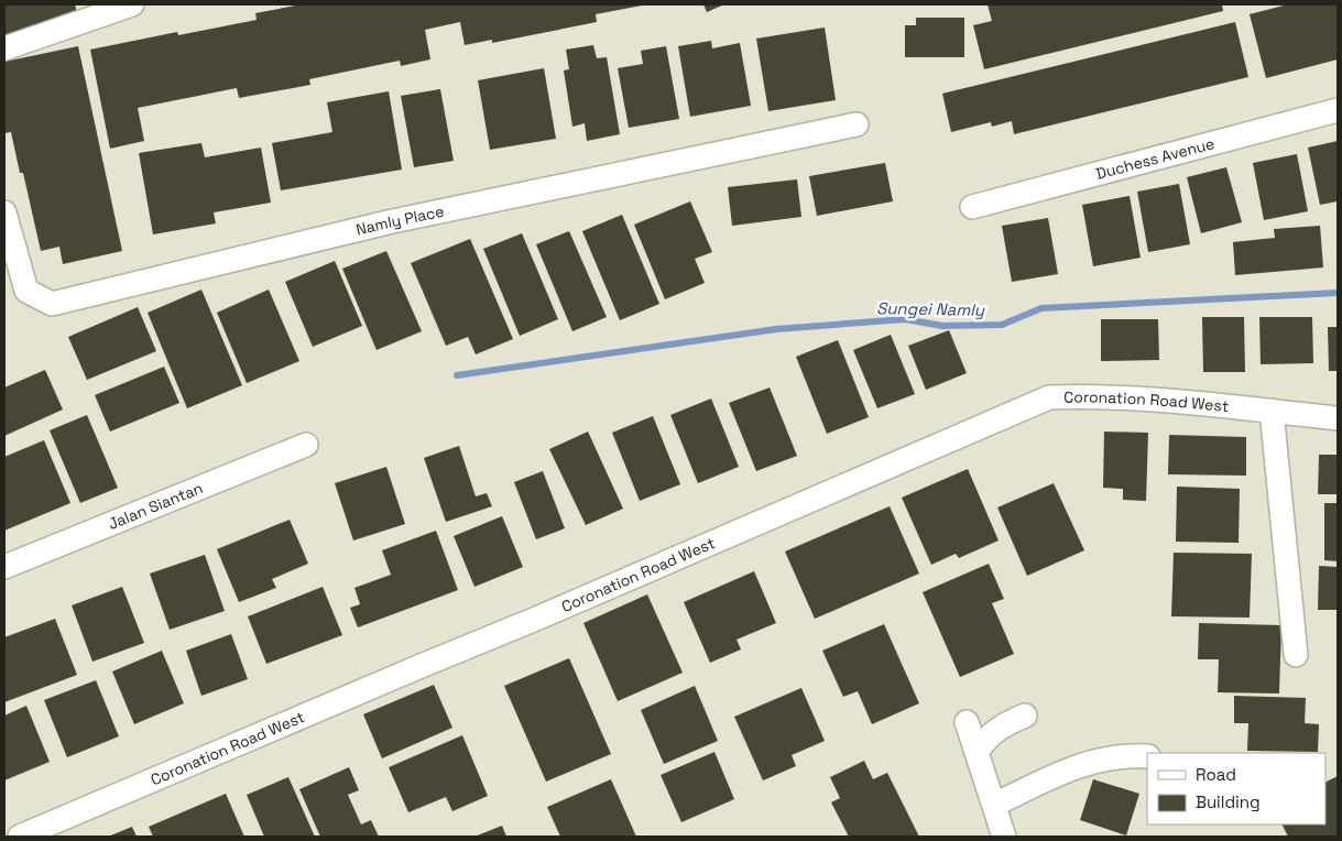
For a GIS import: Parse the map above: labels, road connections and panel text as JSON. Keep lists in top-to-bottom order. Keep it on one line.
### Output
{"streets":{"street":["Duchess Avenue","Namly Place","Coronation Road West","Jalan Siantan"]},"water":["Sungei Namly"],"legend":["Road","Building"]}
